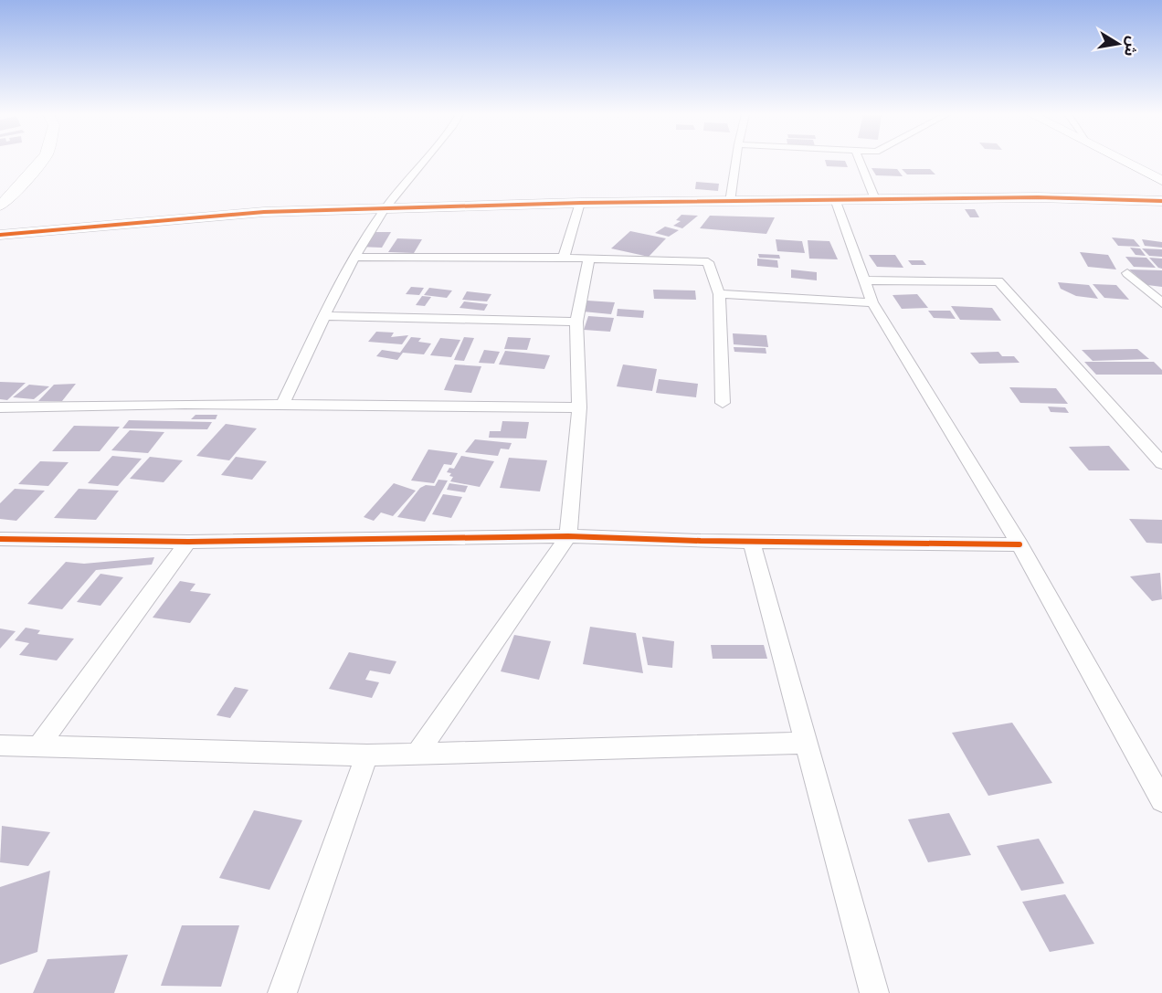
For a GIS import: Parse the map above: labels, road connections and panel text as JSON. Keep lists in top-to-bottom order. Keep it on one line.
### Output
{"north":"right"}
